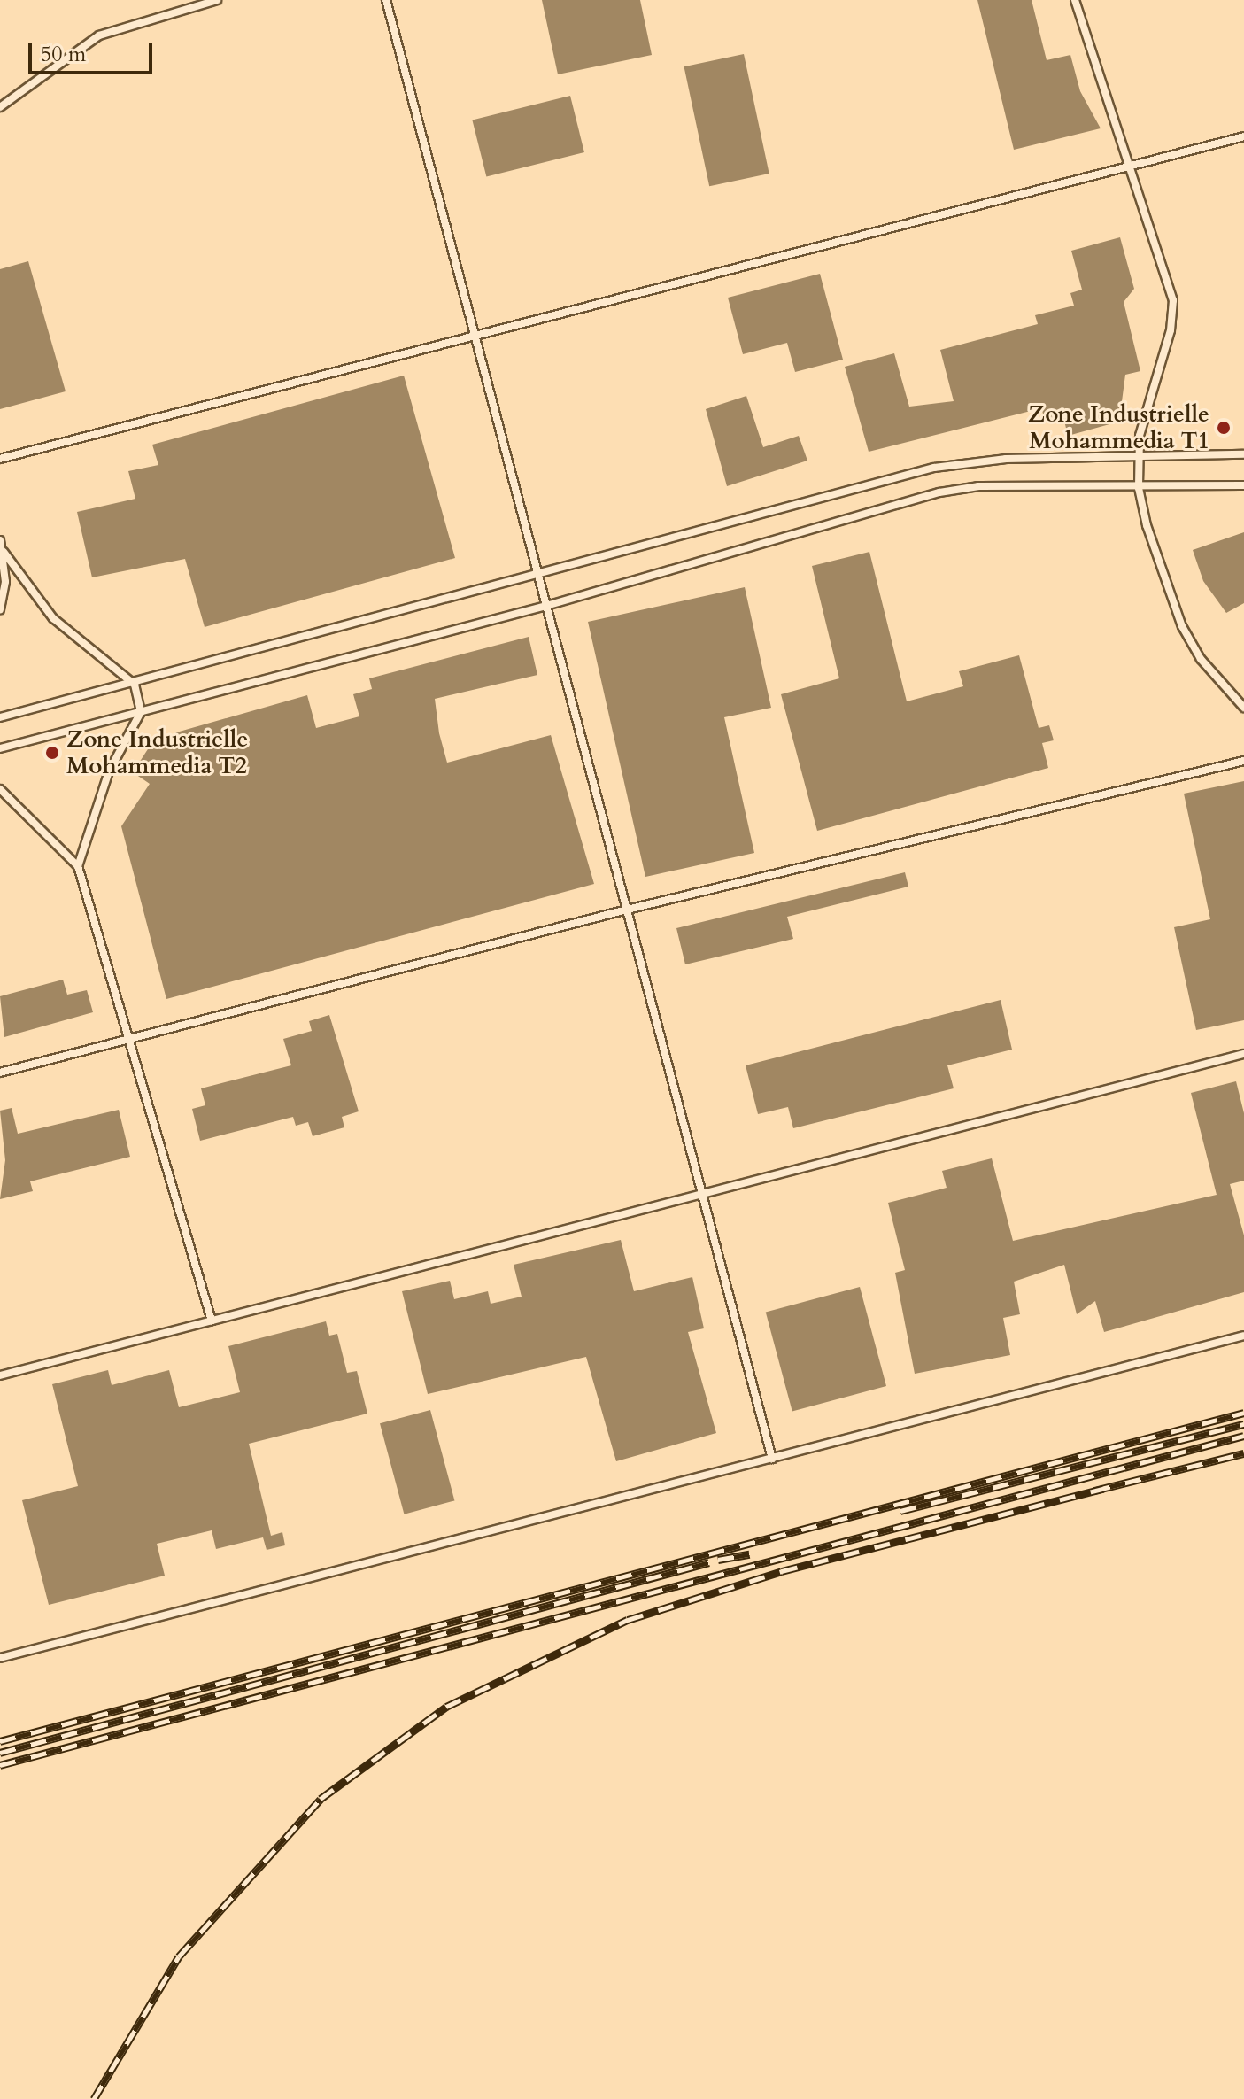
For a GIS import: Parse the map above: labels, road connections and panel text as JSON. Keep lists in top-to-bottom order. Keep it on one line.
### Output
{"places":["Zone Industrielle Mohammedia T1","Zone Industrielle Mohammedia T2"],"scale_bar":"50 m"}
